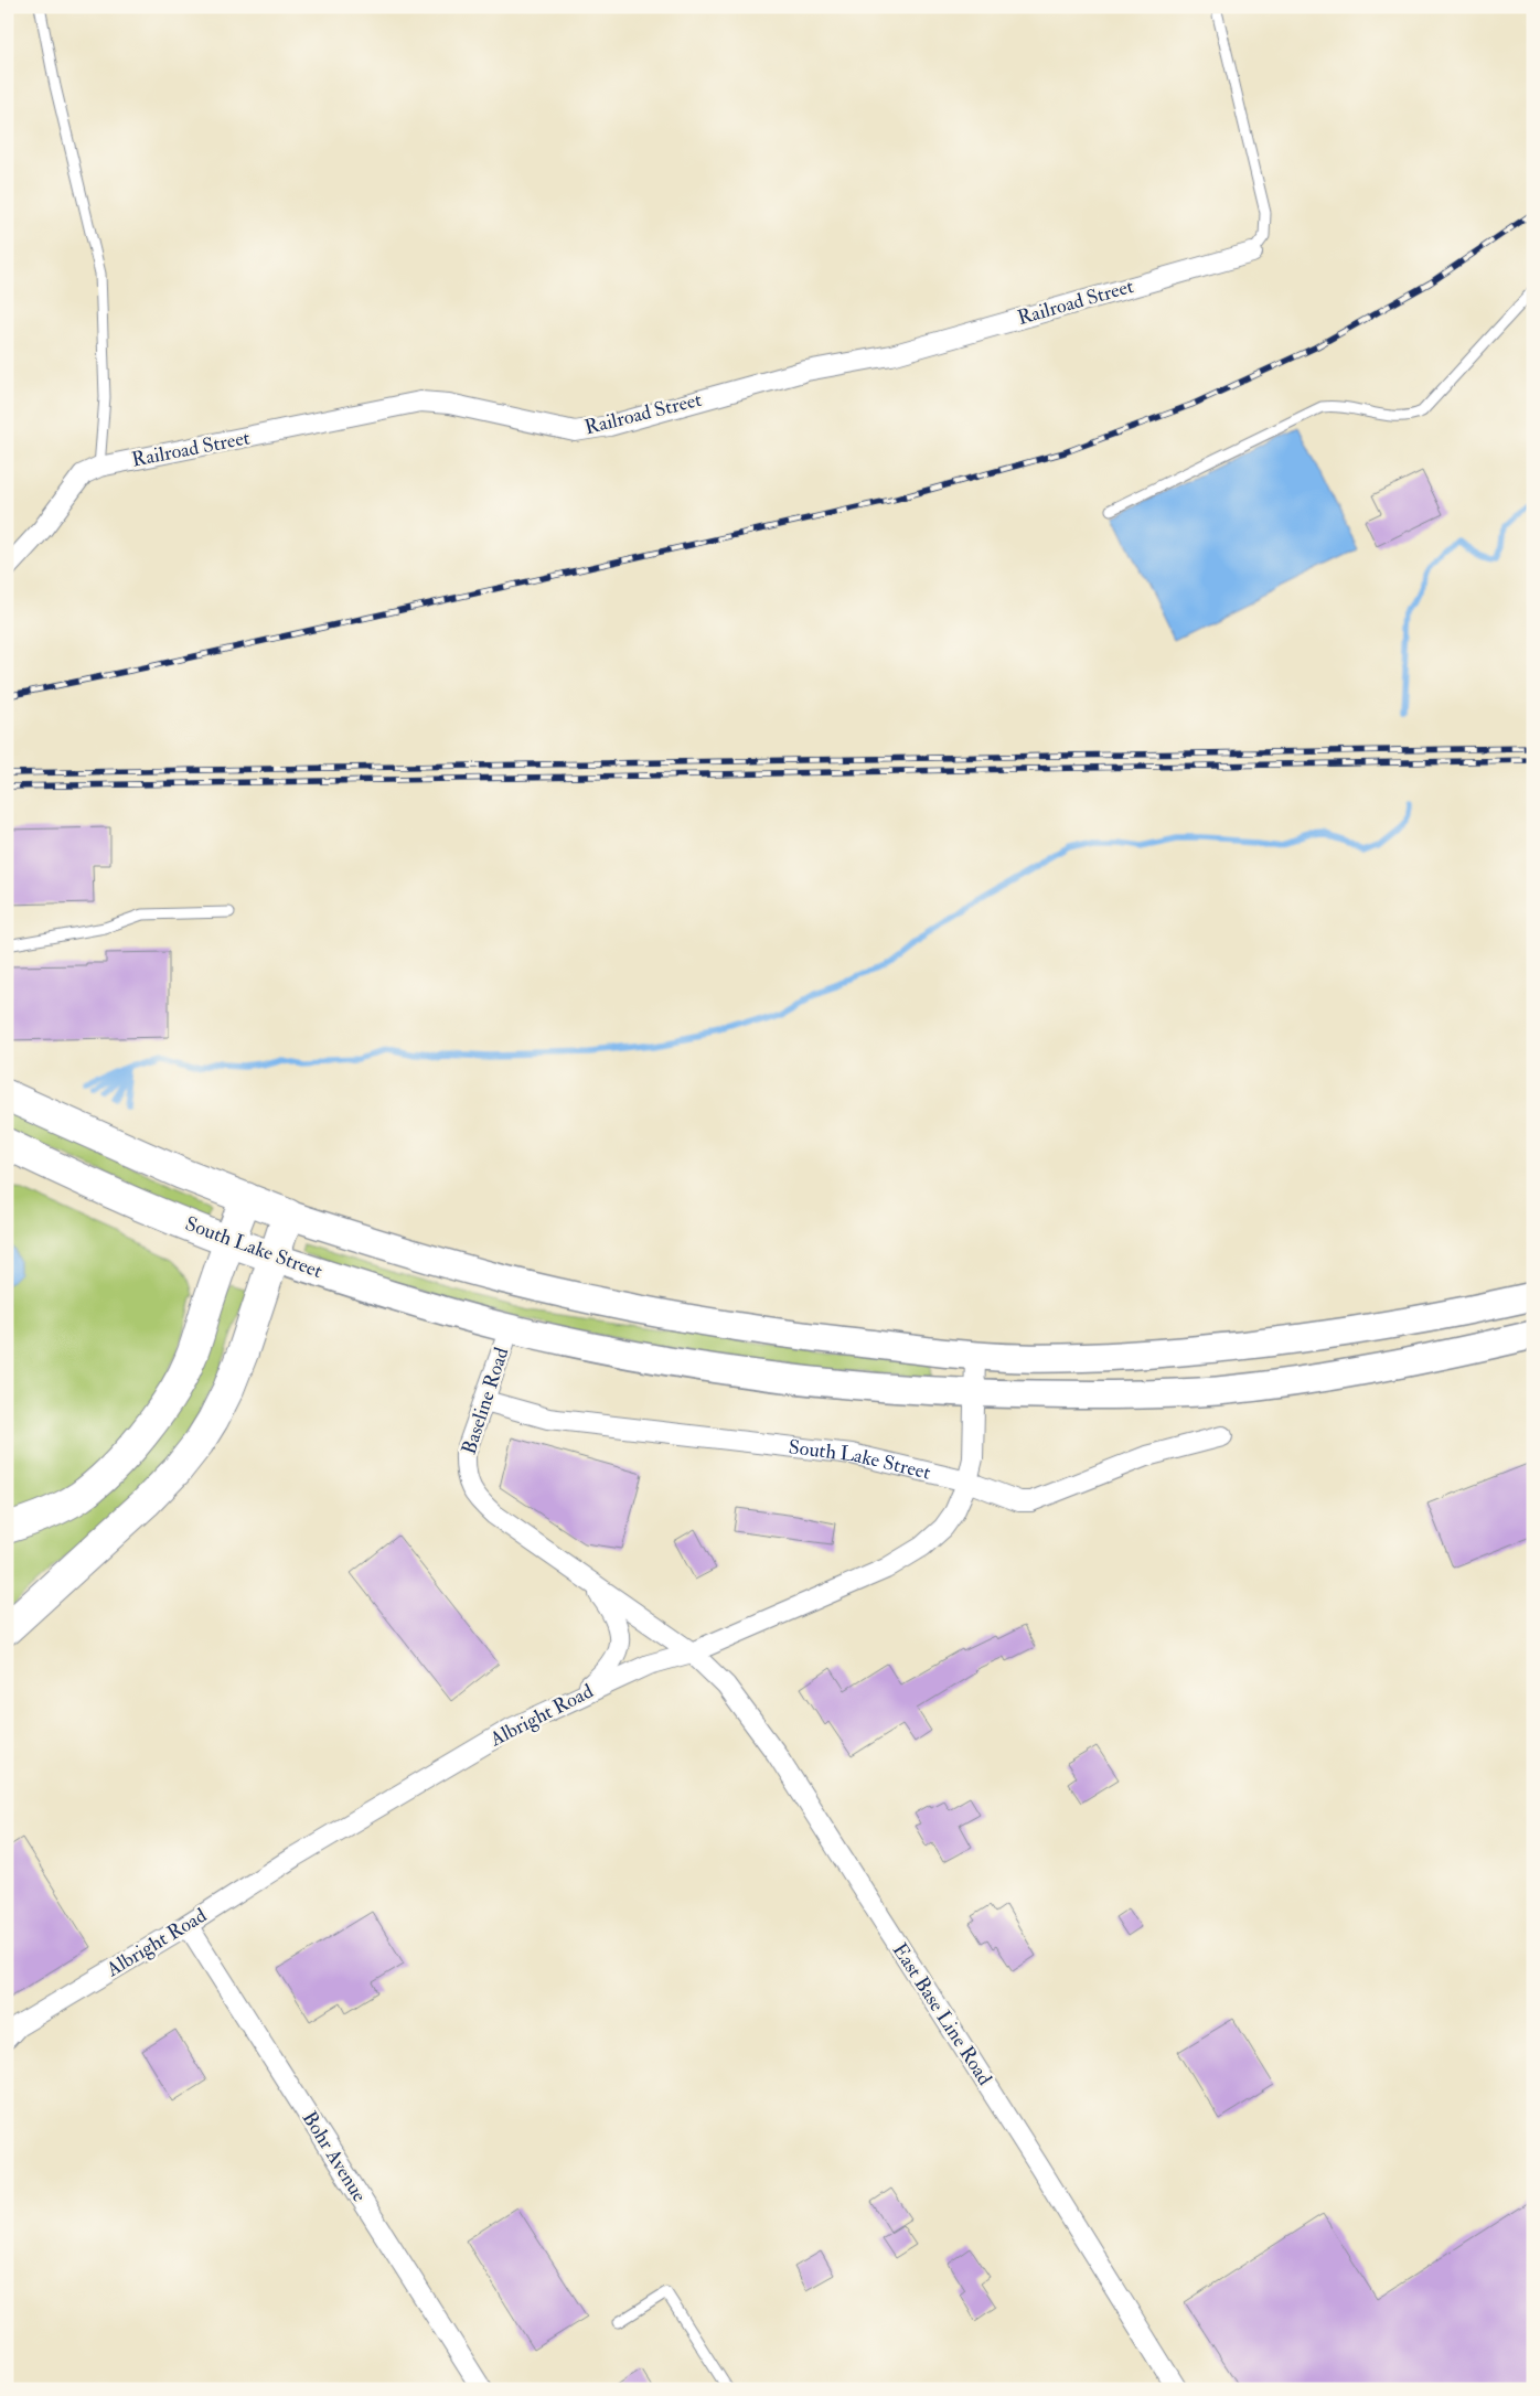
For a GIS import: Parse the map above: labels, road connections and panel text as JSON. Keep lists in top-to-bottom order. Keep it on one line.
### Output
{"streets":{"main road":["South Lake Street"],"street":["Railroad Street","Baseline Road","Albright Road","East Base Line Road","Bohr Avenue"]},"crossings":[["South Lake Street","Baseline Road"],["South Lake Street","Albright Road"],["Baseline Road","Albright Road"],["Baseline Road","East Base Line Road"],["Albright Road","East Base Line Road"],["Albright Road","Bohr Avenue"]]}
